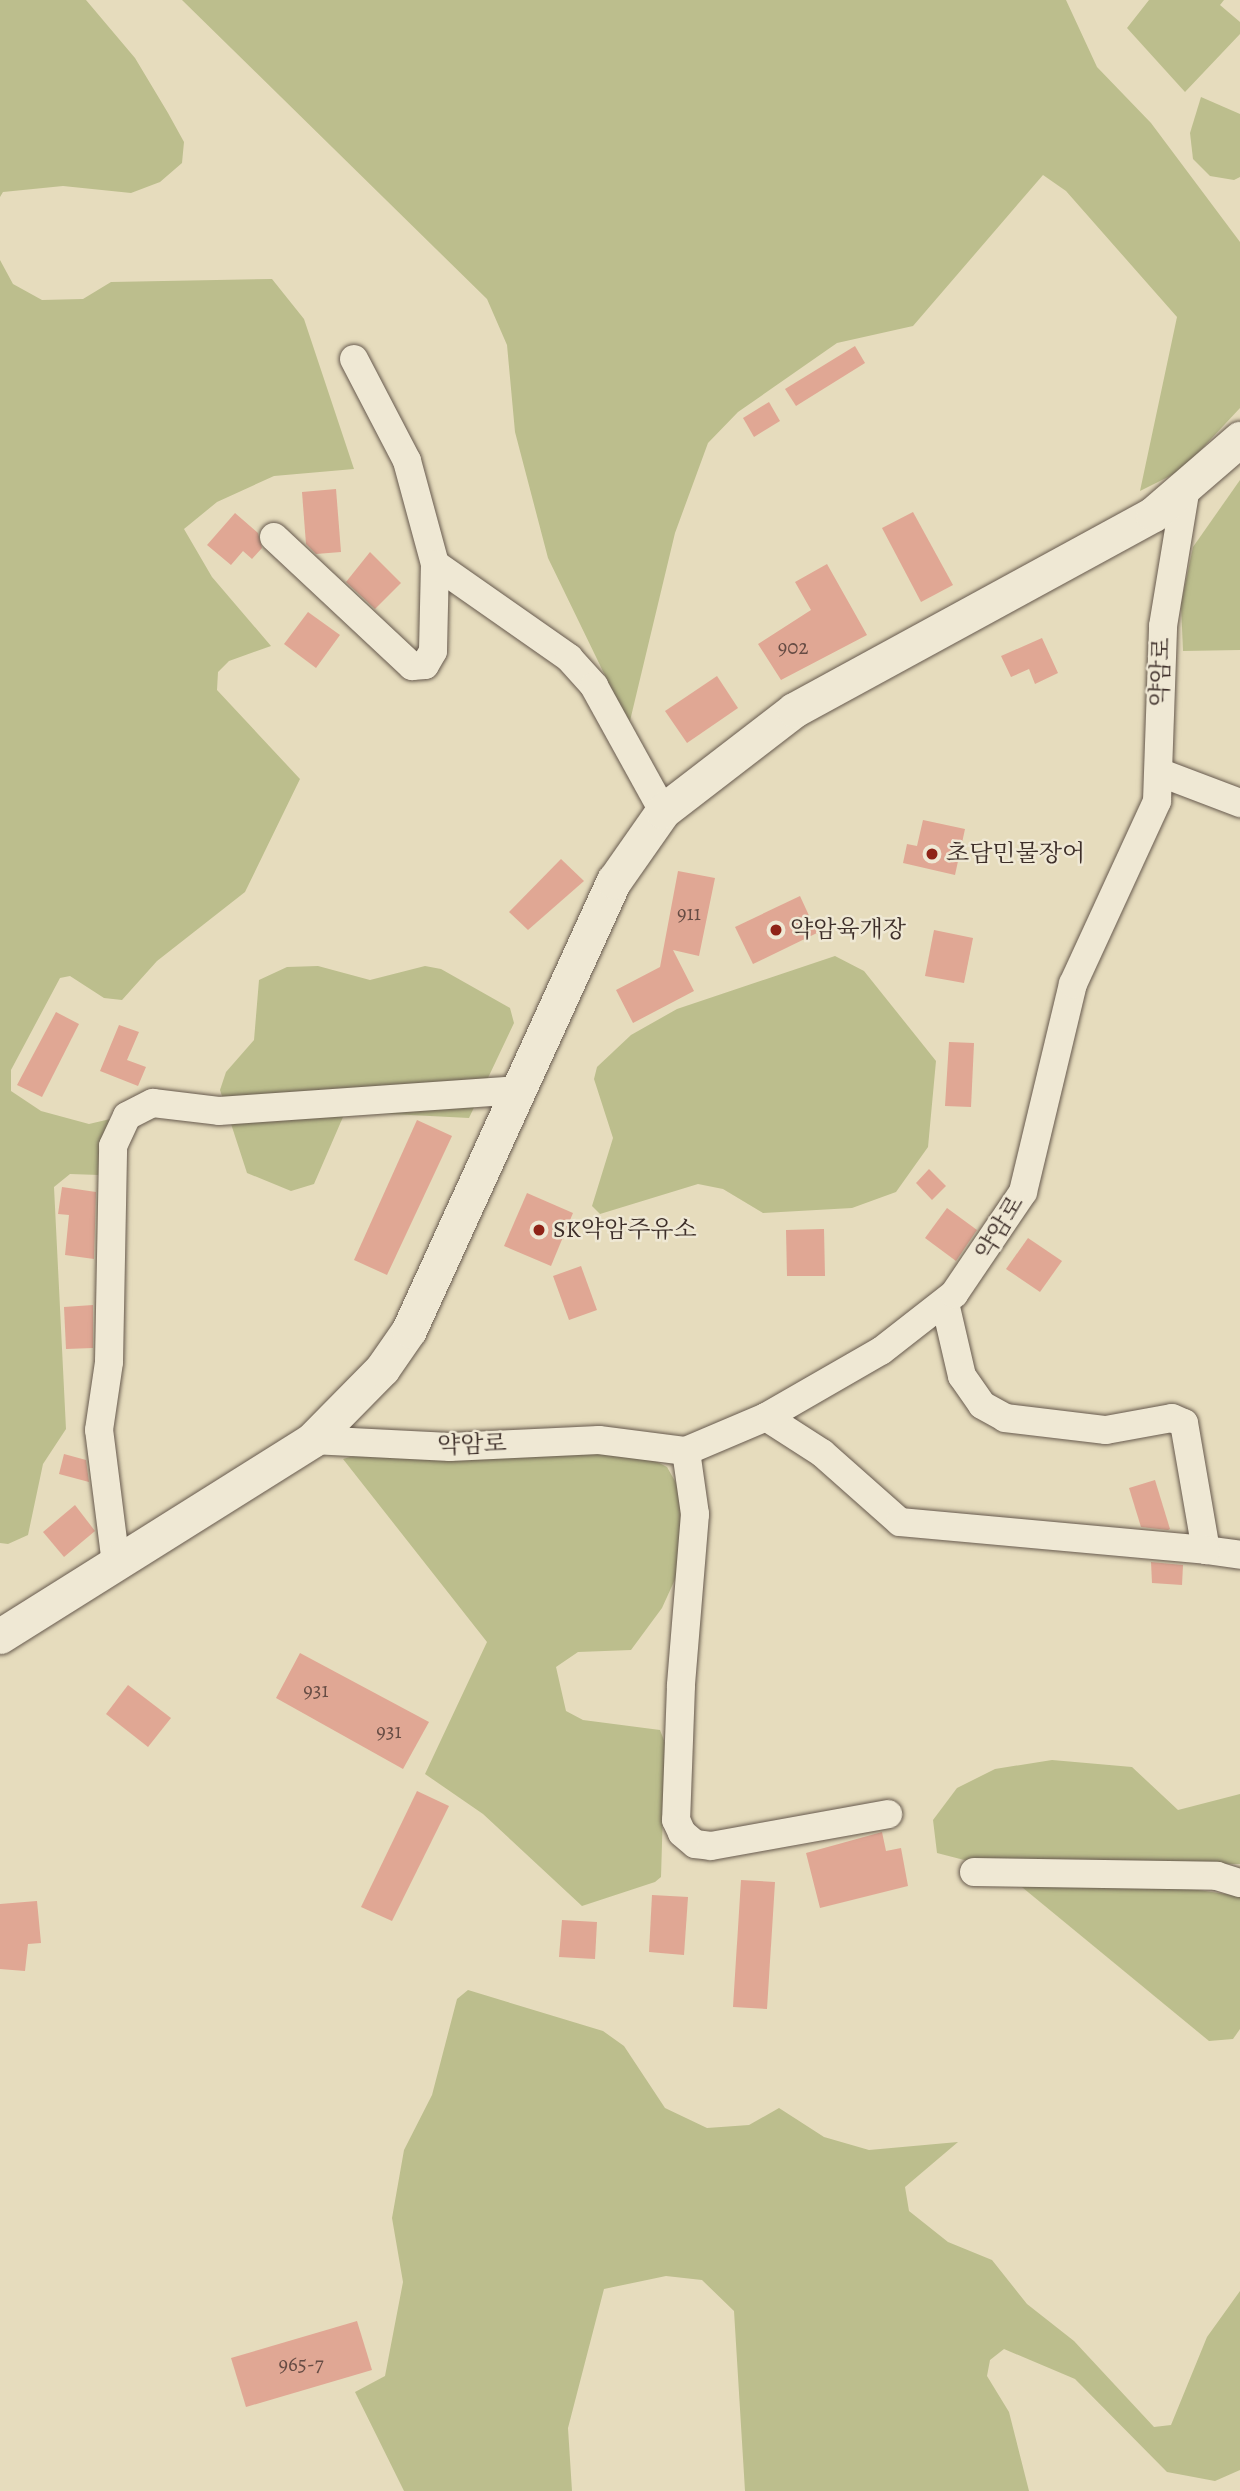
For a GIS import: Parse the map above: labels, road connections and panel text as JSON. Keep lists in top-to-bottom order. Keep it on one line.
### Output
{"streets":{"street":["약암로"]},"places":["초담민물장어","약암육개장","SK약암주유소"],"house_numbers":["902","911","931","931","965-7"]}
